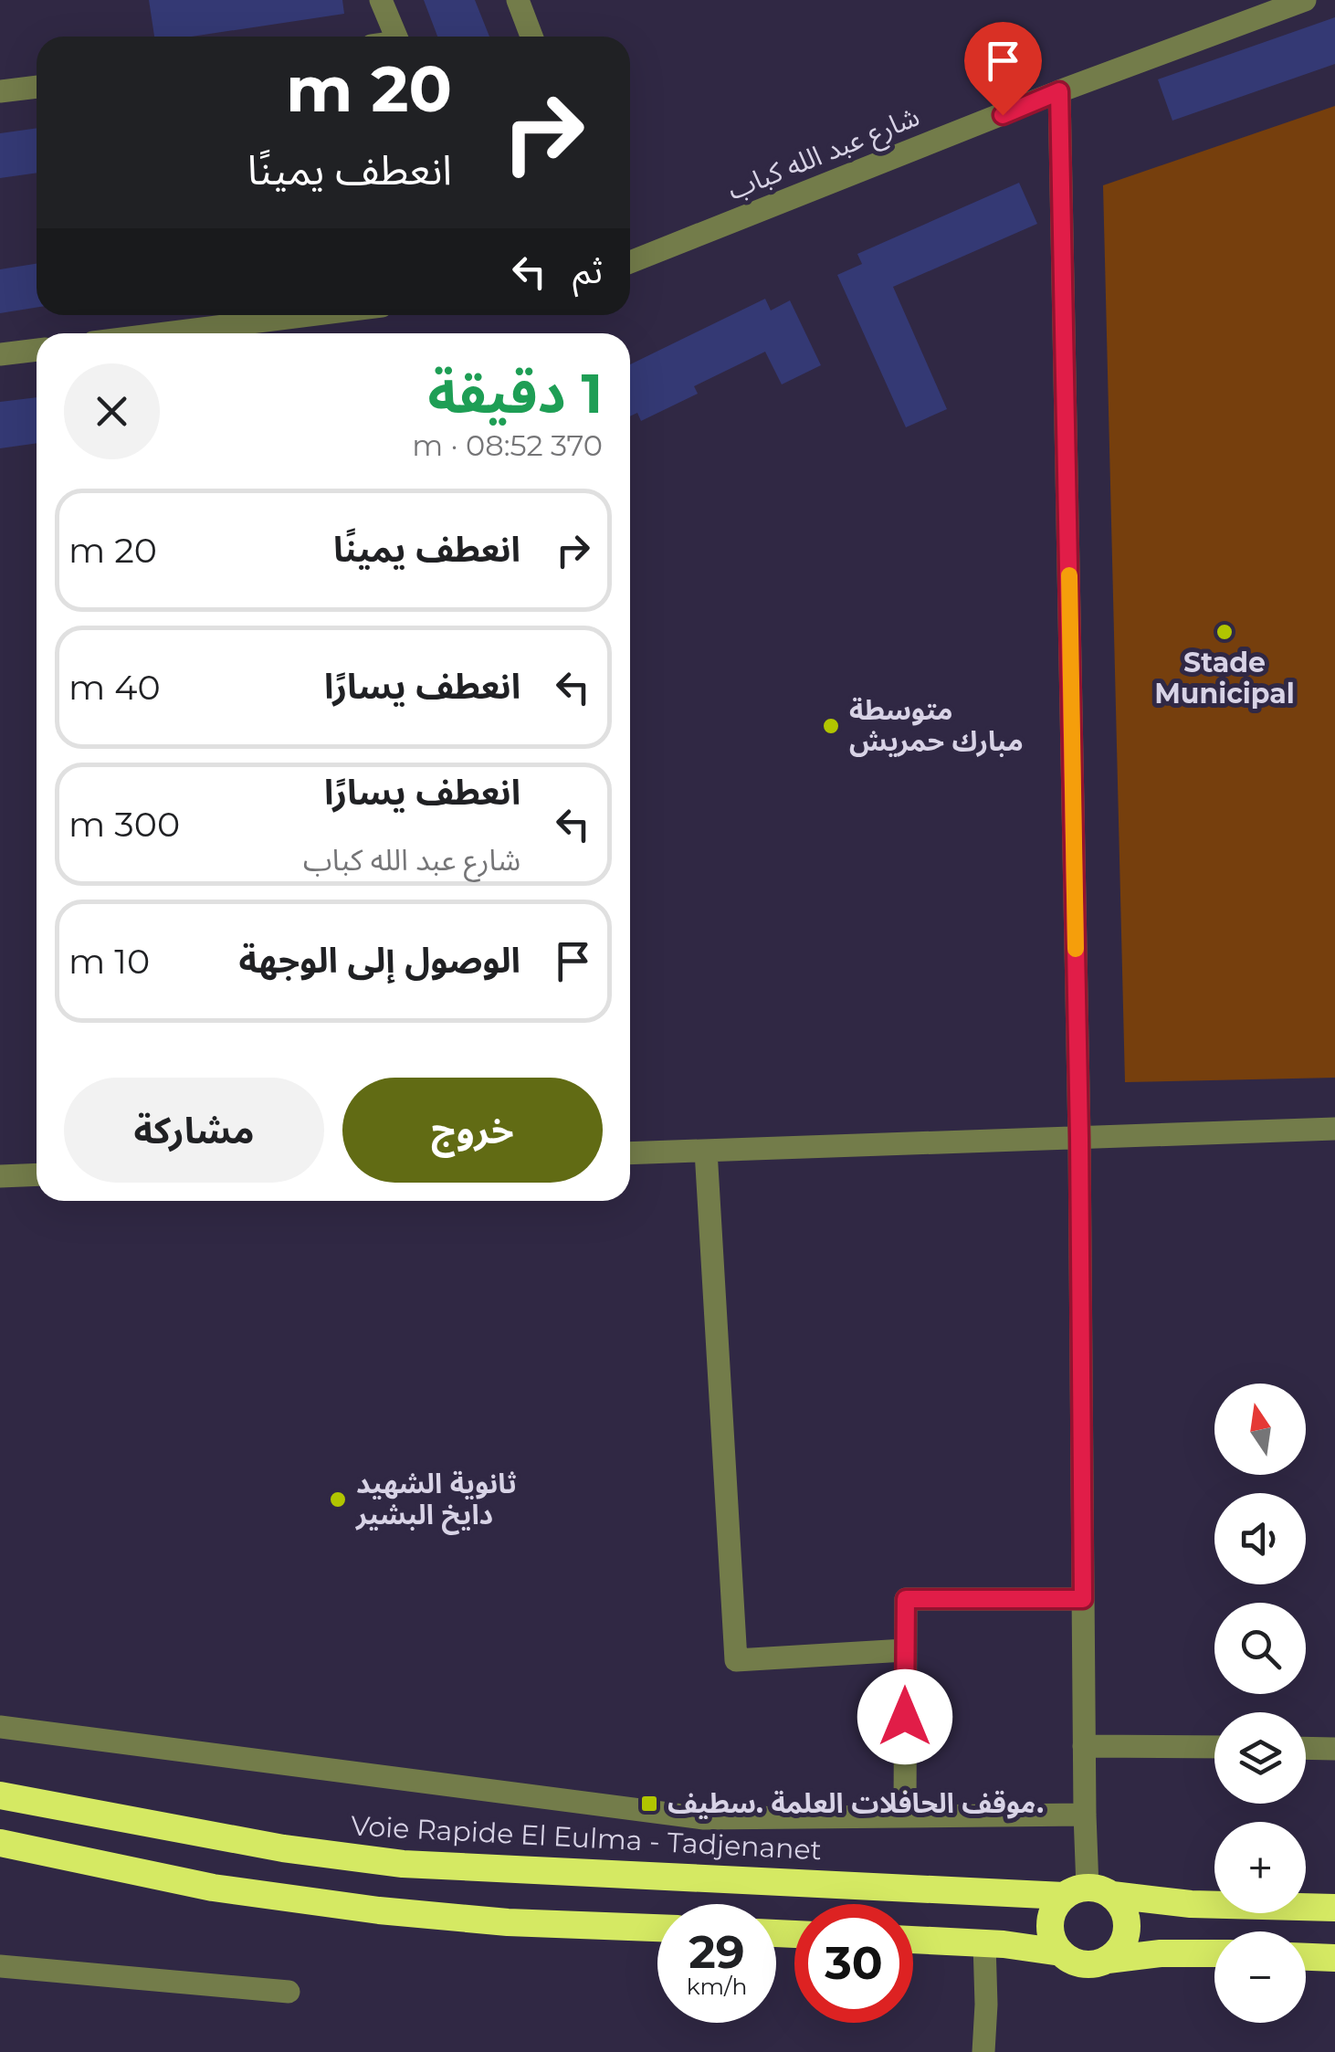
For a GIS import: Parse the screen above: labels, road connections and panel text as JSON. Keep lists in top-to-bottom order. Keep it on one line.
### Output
{"streets":{"highway":["Voie Rapide El Eulma - Tadjenanet"],"street":["شارع عبد الله كباب"]},"places":{"other":["Stade Municipal","متوسطة مبارك حمريش","ثانوية الشهيد دايخ البشير"],"transit":["موقف الحافلات العلمة .سطيف."]},"north":"top","page":{"turn":["20 m","انعطف يمينًا"],"then":"ثم","heading":["1 دقيقة","370 m · 08:52"],"list":[{"name":"انعطف يمينًا","value":"20 m"},{"name":"انعطف يسارًا","value":"40 m"},{"name":"انعطف يسارًا","note":"شارع عبد الله كباب","value":"300 m"},{"name":"الوصول إلى الوجهة","value":"10 m"}],"buttons":["خروج","مشاركة"],"map_buttons":["+","−"],"speed":"29 km/h","limit":"30"}}
